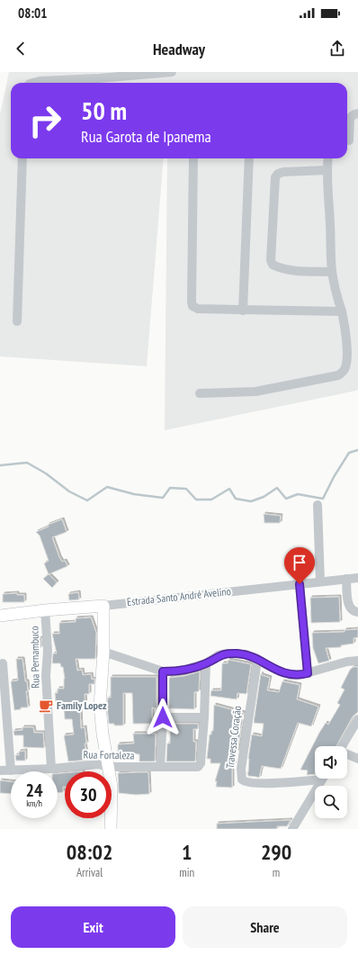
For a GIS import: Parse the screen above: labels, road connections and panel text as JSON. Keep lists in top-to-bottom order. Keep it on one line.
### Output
{"streets":{"main road":["Estrada Santo André Avelino"],"street":["Rua Pernambuco","Travessa Coração","Rua Fortaleza"]},"crossings":[["Estrada Santo André Avelino","Rua Pernambuco"],["Rua Pernambuco","Rua Fortaleza"]],"places":{"cafe":["Family Lopez"]},"page":{"status":"08:01","header":"Headway","turn":["50 m","Rua Garota de Ipanema"],"speed":"24 km/h","limit":"30","eta":["08:02","Arrival","1","min","290","m"],"buttons":["Exit","Share"]}}
